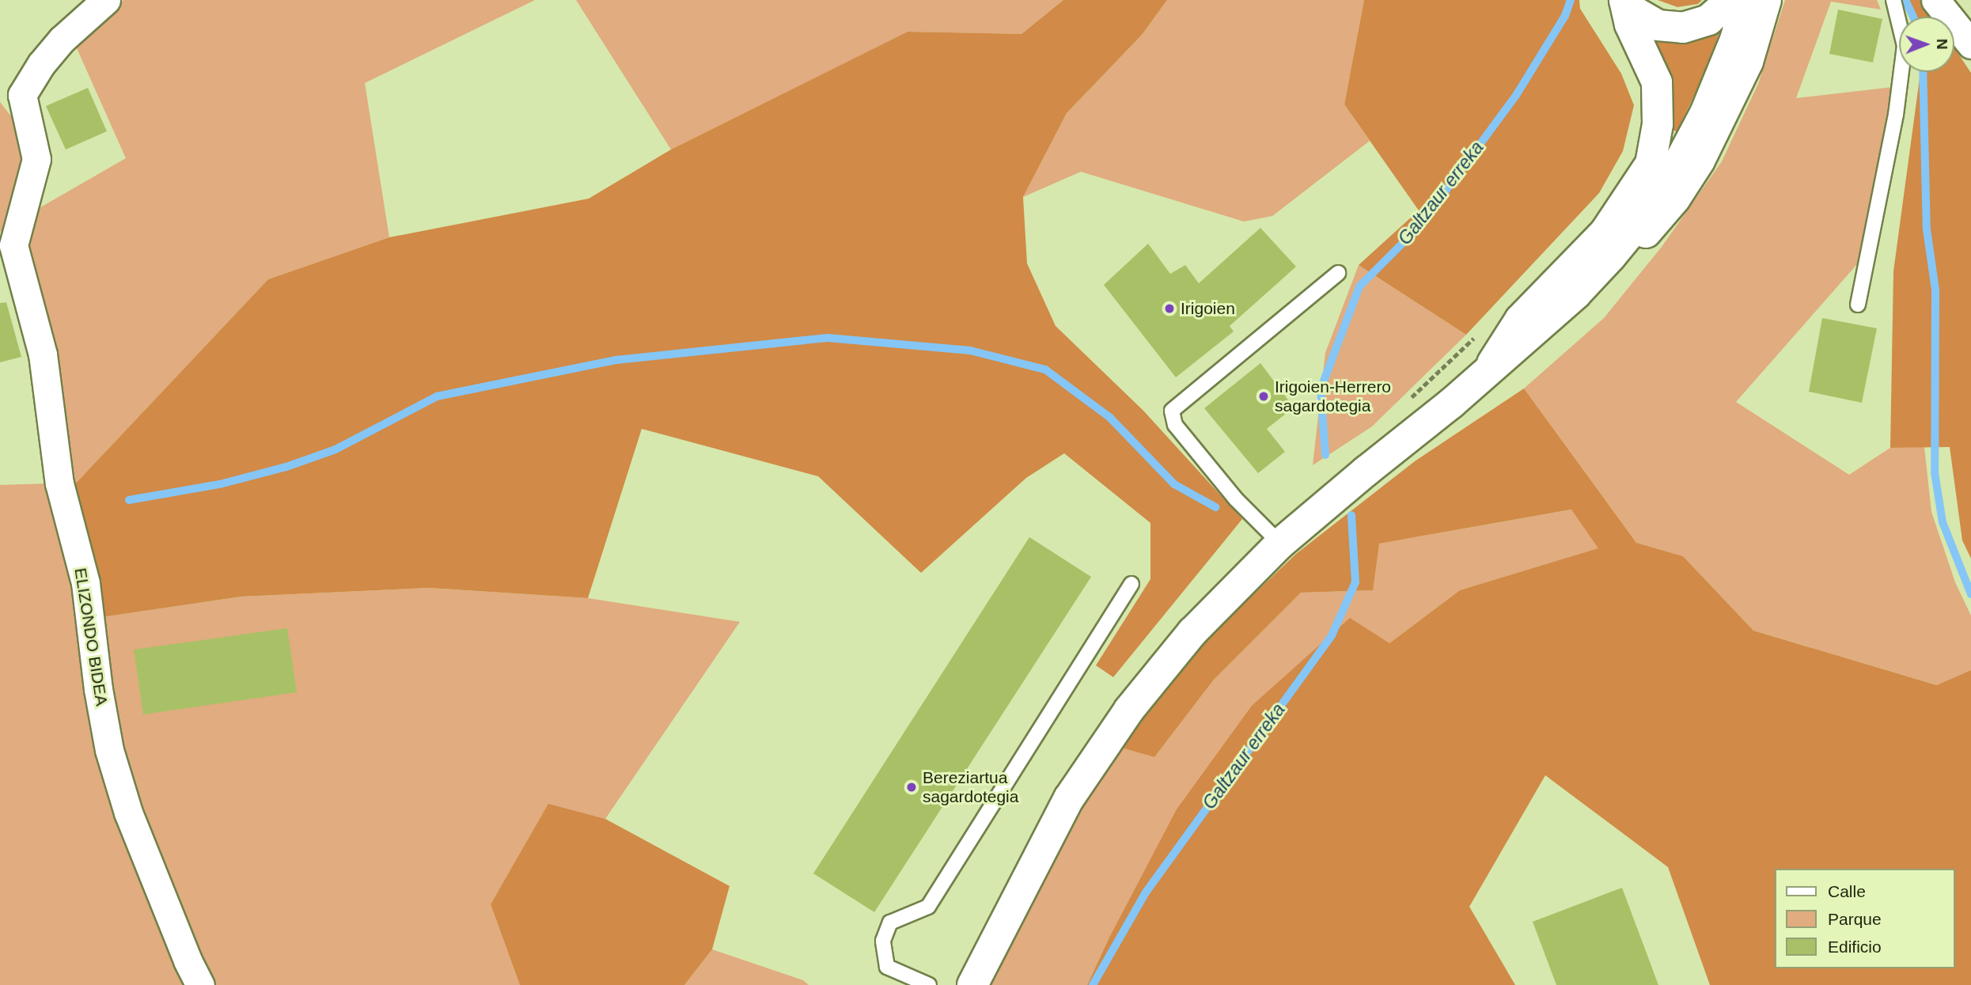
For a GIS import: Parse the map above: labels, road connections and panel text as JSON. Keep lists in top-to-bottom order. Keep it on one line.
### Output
{"streets":{"street":["ELIZONDO BIDEA"]},"water":["Galtzaur erreka"],"places":["Irigoien","Irigoien-Herrero sagardotegia","Bereziartua sagardotegia"],"legend":["Calle","Parque","Edificio"],"north":"right"}
